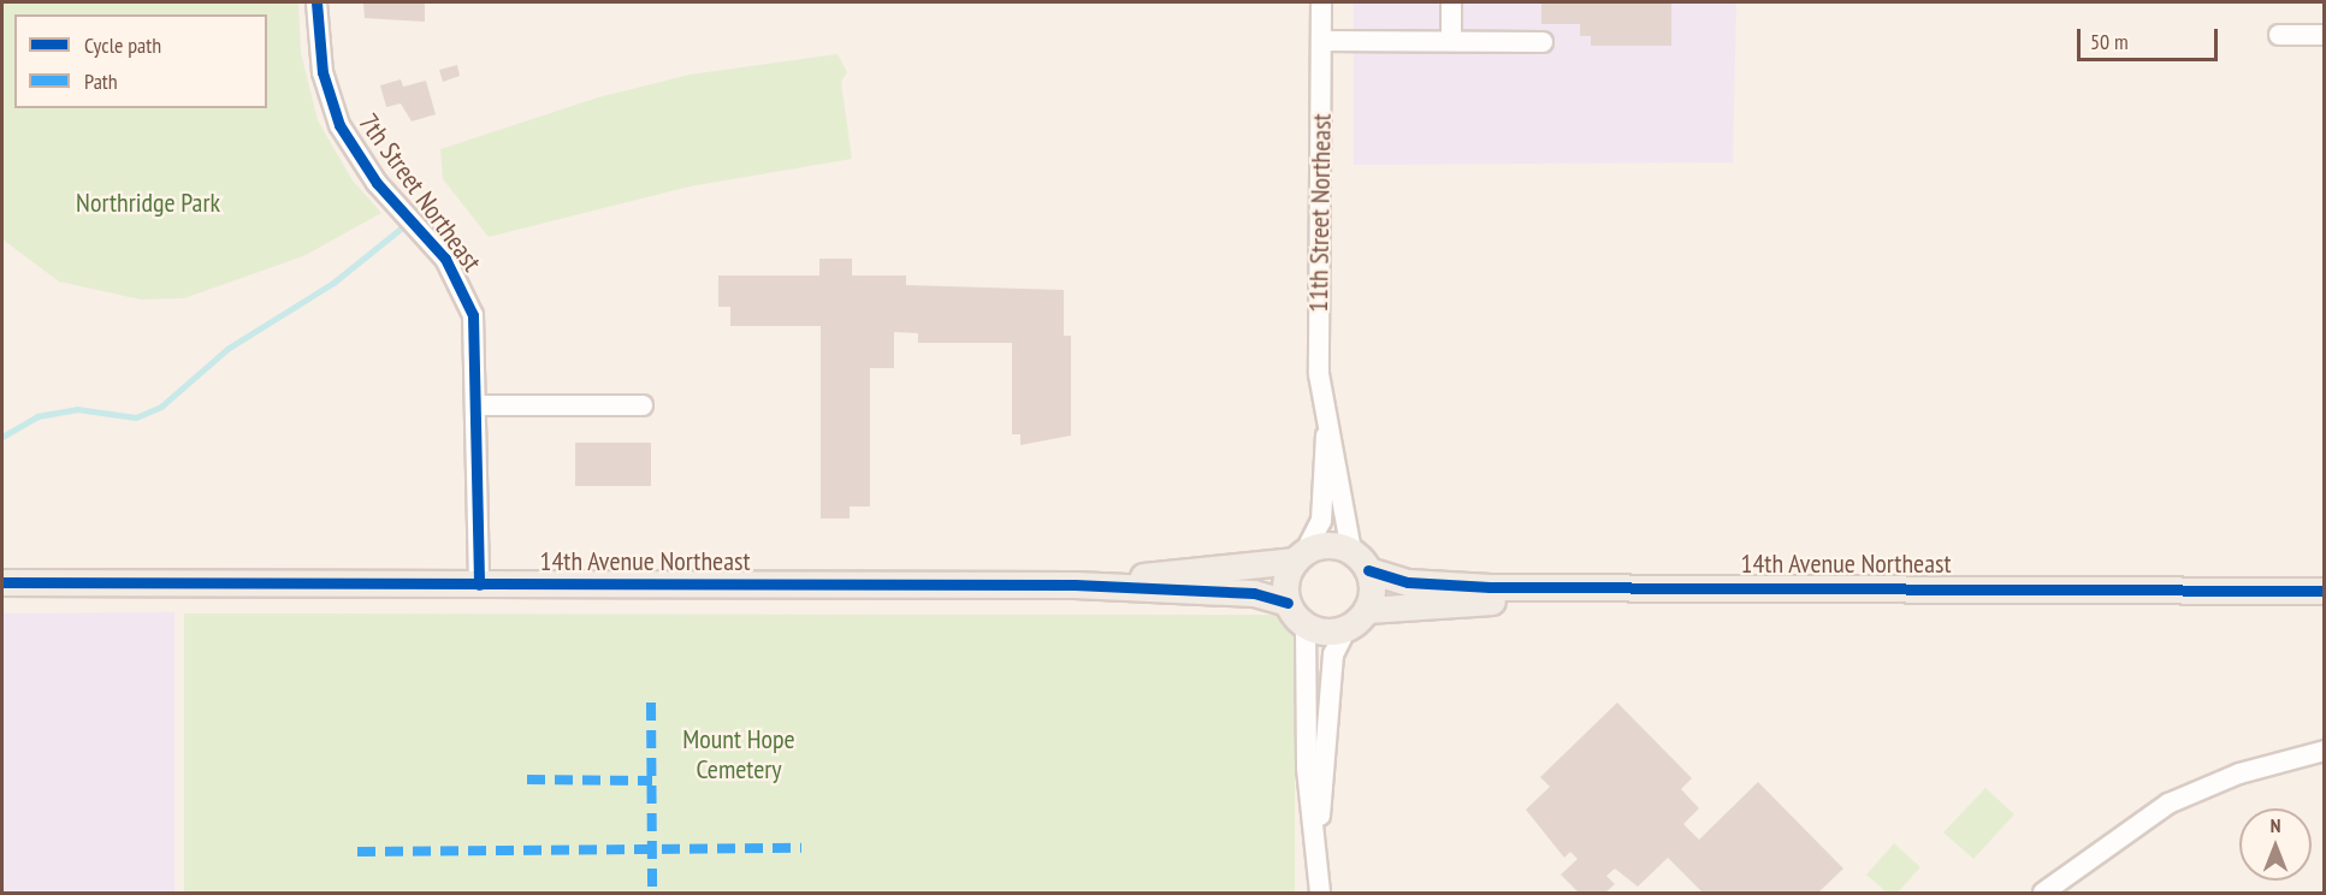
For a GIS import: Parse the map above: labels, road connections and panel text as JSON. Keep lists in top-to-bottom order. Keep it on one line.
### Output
{"streets":{"main road":["14th Avenue Northeast"],"street":["7th Street Northeast","11th Street Northeast"]},"crossings":[["7th Street Northeast","14th Avenue Northeast"],["11th Street Northeast","14th Avenue Northeast"]],"parks":["Northridge Park","Mount Hope Cemetery"],"legend":["Cycle path","Path"],"scale_bar":"50 m","north":"top"}
